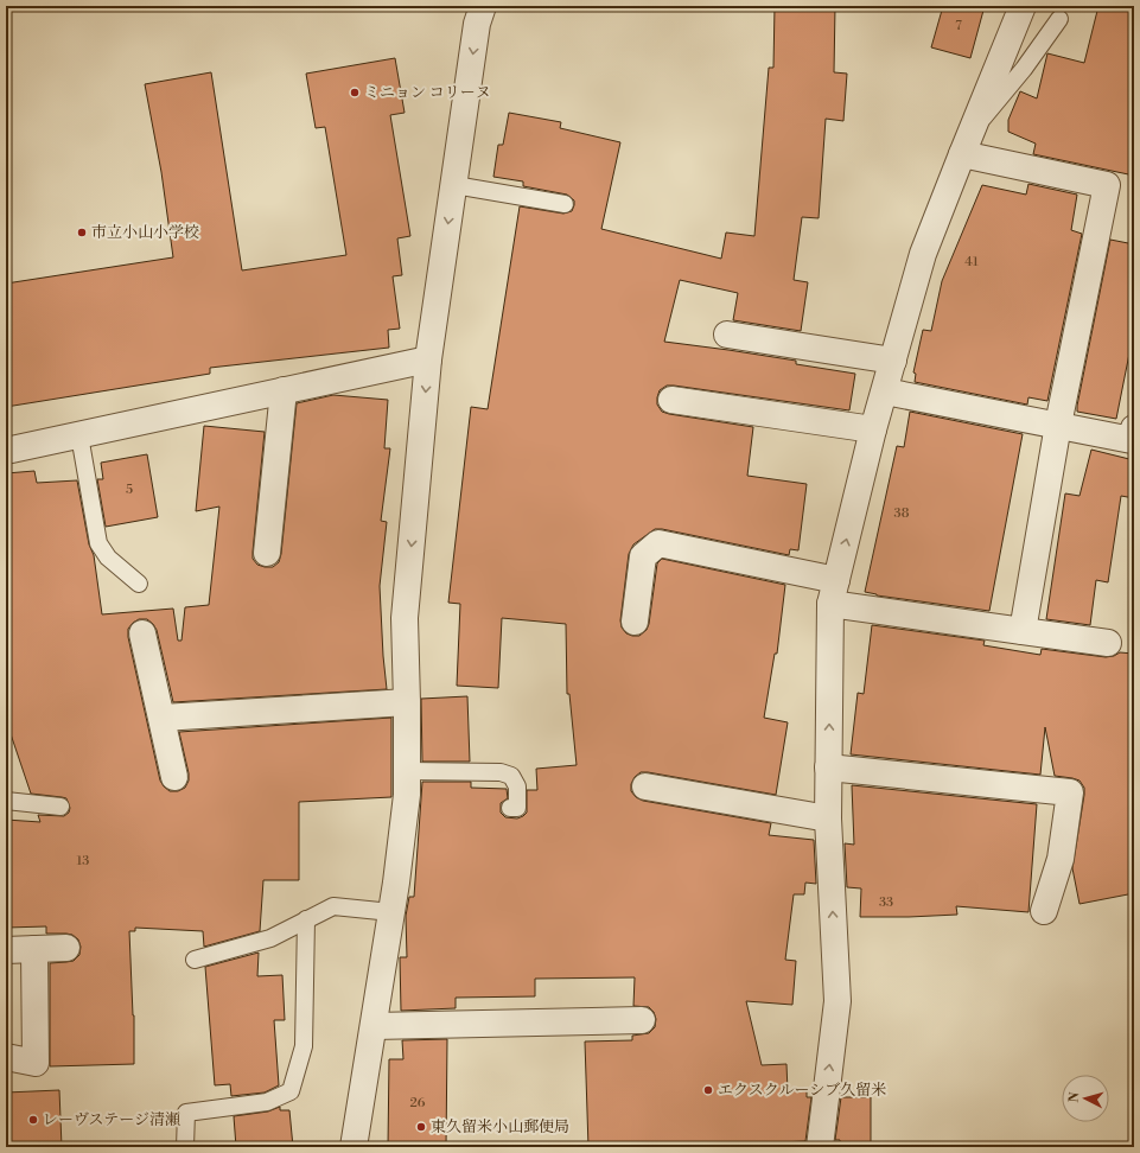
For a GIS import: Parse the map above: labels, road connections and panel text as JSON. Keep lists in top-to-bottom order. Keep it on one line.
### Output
{"places":["ミニョン コリーヌ","市立小山小学校","エクスクルーシブ久留米","レーヴステージ清瀬","東久留米小山郵便局"],"house_numbers":["7","41","5","38","13","33","26"],"north":"left"}
